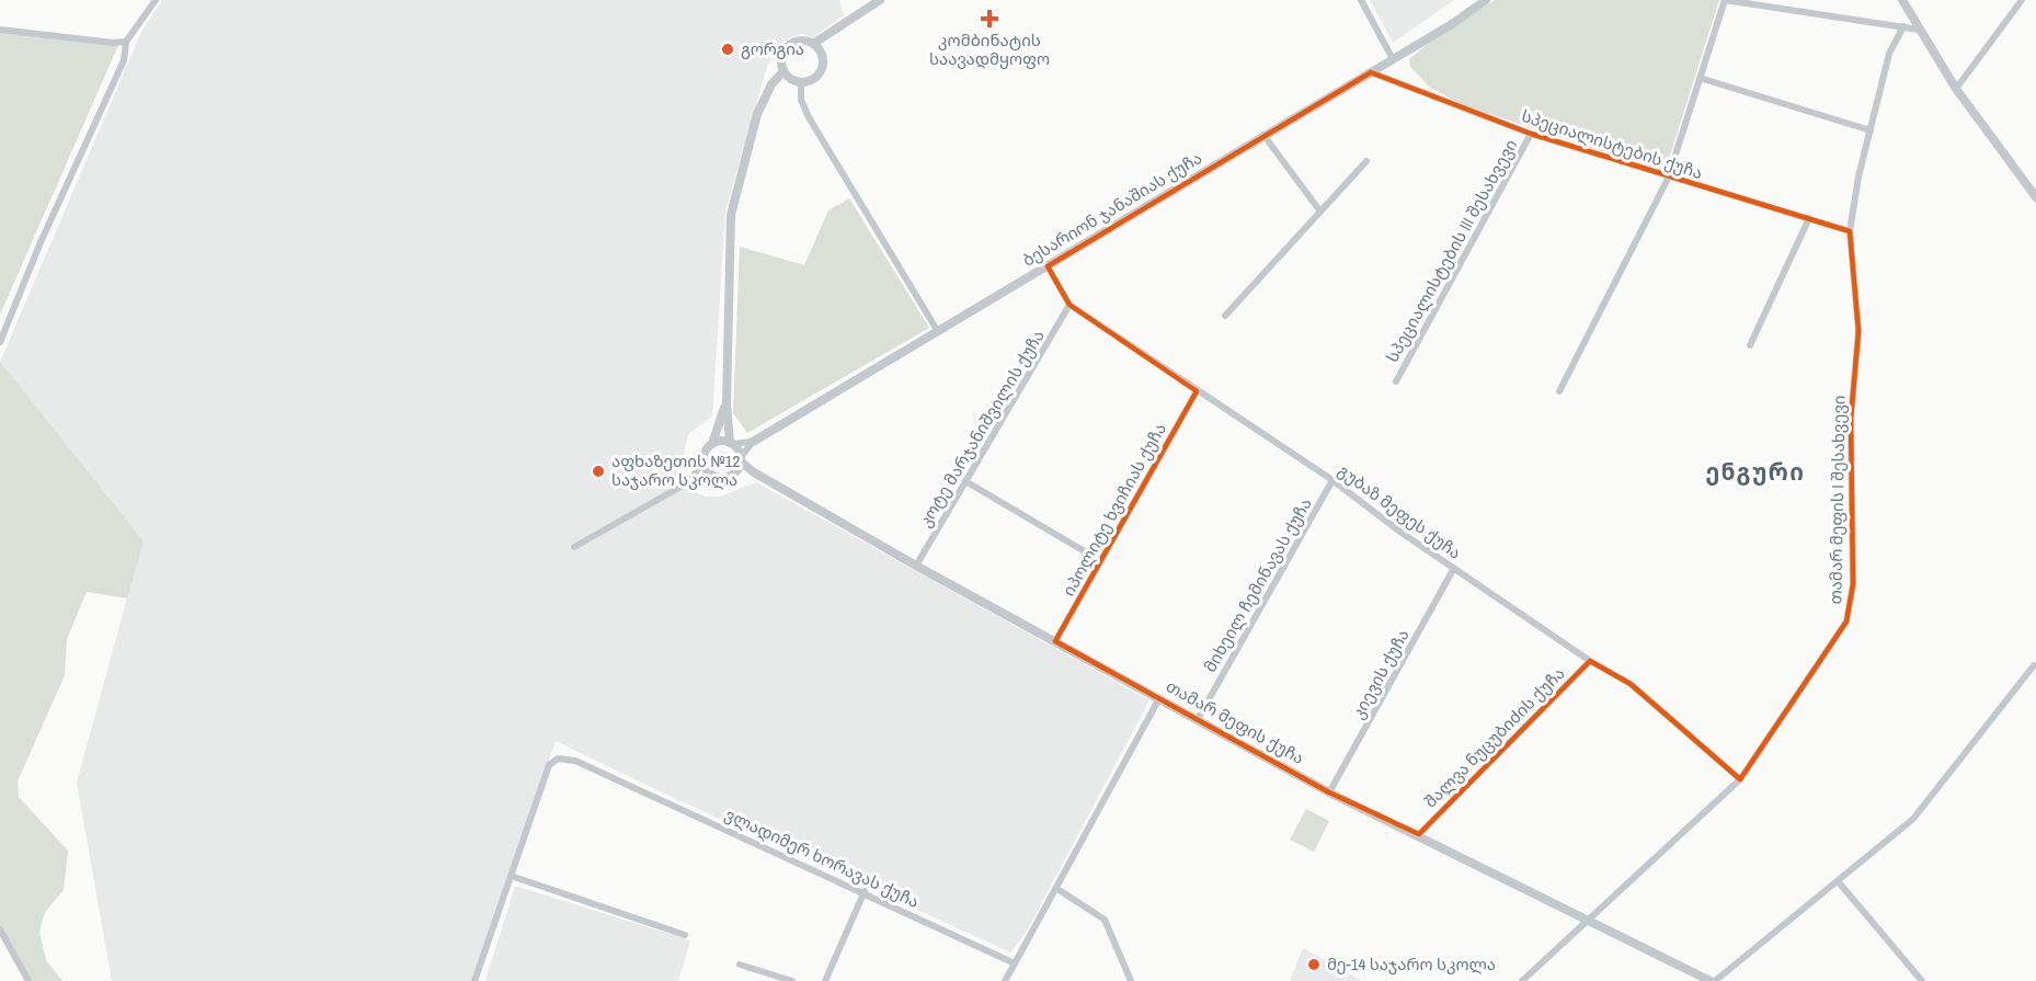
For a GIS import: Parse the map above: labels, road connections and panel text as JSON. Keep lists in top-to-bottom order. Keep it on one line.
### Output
{"streets":{"street":["სპეციალისტების ქუჩა","ბესარიონ ჯანაშიას ქუჩა","სპეციალისტების III შესახვევი","კოტე მარჯანიშვილის ქუჩა","თამარ მეფის I შესახვევი","იპოლიტე ხვიჩიას ქუჩა","გუბაზ მეფეს ქუჩა","მიხეილ ჩემინავას ქუჩა","კიევის ქუჩა","თამარ მეფის ქუჩა","შალვა ნუცუბიძის ქუჩა","ვლადიმერ ხორავას ქუჩა"]},"crossings":[["სპეციალისტების ქუჩა","ბესარიონ ჯანაშიას ქუჩა"],["სპეციალისტების ქუჩა","სპეციალისტების III შესახვევი"],["სპეციალისტების ქუჩა","თამარ მეფის I შესახვევი"],["ბესარიონ ჯანაშიას ქუჩა","გუბაზ მეფეს ქუჩა"],["კოტე მარჯანიშვილის ქუჩა","გუბაზ მეფეს ქუჩა"],["კოტე მარჯანიშვილის ქუჩა","თამარ მეფის ქუჩა"],["თამარ მეფის I შესახვევი","გუბაზ მეფეს ქუჩა"],["თამარ მეფის I შესახვევი","თამარ მეფის ქუჩა"],["იპოლიტე ხვიჩიას ქუჩა","გუბაზ მეფეს ქუჩა"],["იპოლიტე ხვიჩიას ქუჩა","თამარ მეფის ქუჩა"],["გუბაზ მეფეს ქუჩა","მიხეილ ჩემინავას ქუჩა"],["გუბაზ მეფეს ქუჩა","კიევის ქუჩა"],["გუბაზ მეფეს ქუჩა","შალვა ნუცუბიძის ქუჩა"],["მიხეილ ჩემინავას ქუჩა","თამარ მეფის ქუჩა"],["კიევის ქუჩა","თამარ მეფის ქუჩა"],["თამარ მეფის ქუჩა","შალვა ნუცუბიძის ქუჩა"]],"districts":["ენგური"],"places":{"health":["კომბინატის საავადმყოფო"],"other":["გორგია","აფხაზეთის №12 საჯარო სკოლა","მე-14 საჯარო სკოლა"]}}
